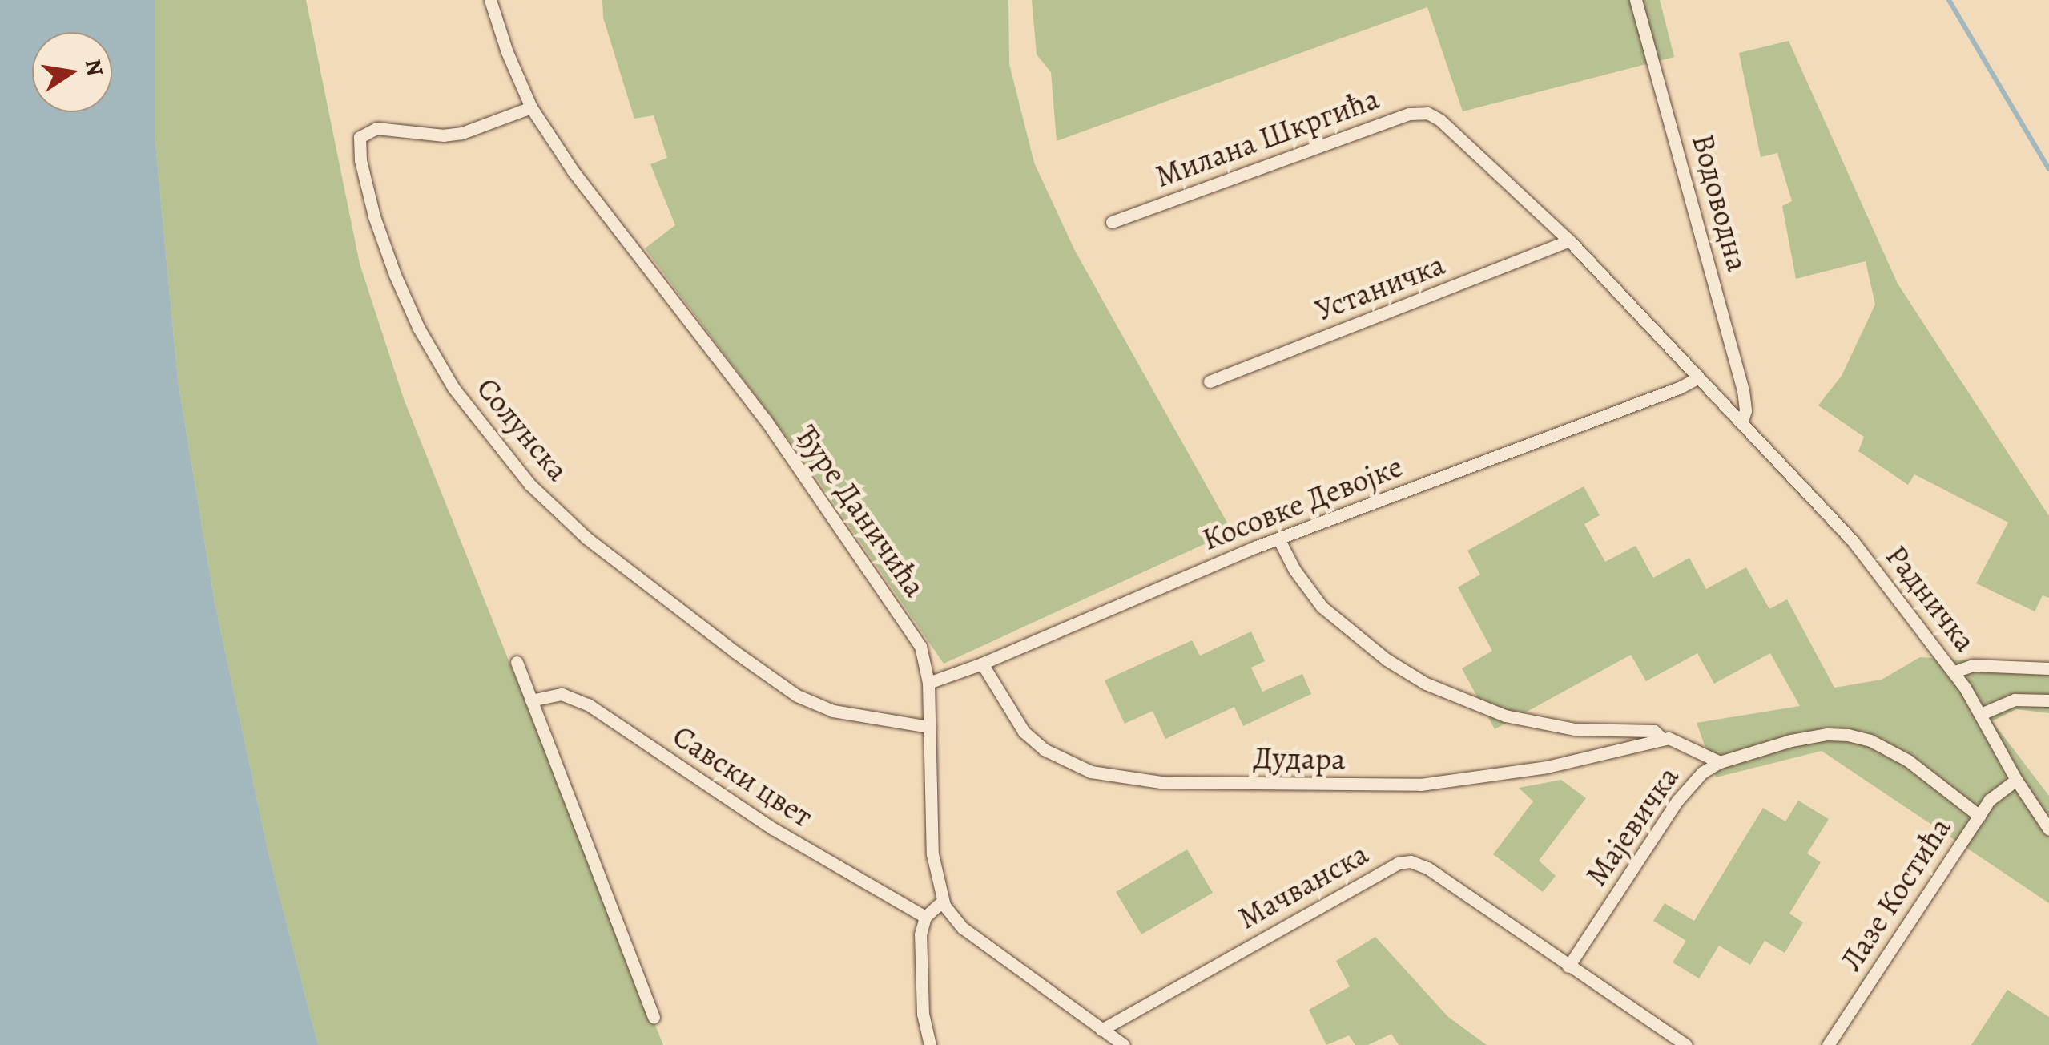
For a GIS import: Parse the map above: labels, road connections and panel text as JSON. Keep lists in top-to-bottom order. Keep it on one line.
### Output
{"streets":{"street":["Милана Шкргића","Водоводна","Устаничка","Солунска","Косовке Девојке","Ђуре Даничића","Радничка","Дудара","Савски цвет","Мајевичка","Мачванска","Лазе Костића"]},"crossings":[["Милана Шкргића","Устаничка"],["Водоводна","Радничка"],["Солунска","Ђуре Даничића"],["Косовке Девојке","Ђуре Даничића"],["Косовке Девојке","Дудара"],["Ђуре Даничића","Мачванска"],["Радничка","Лазе Костића"],["Мајевичка","Мачванска"],["Мајевичка","Лазе Костића"]],"north":"right"}
